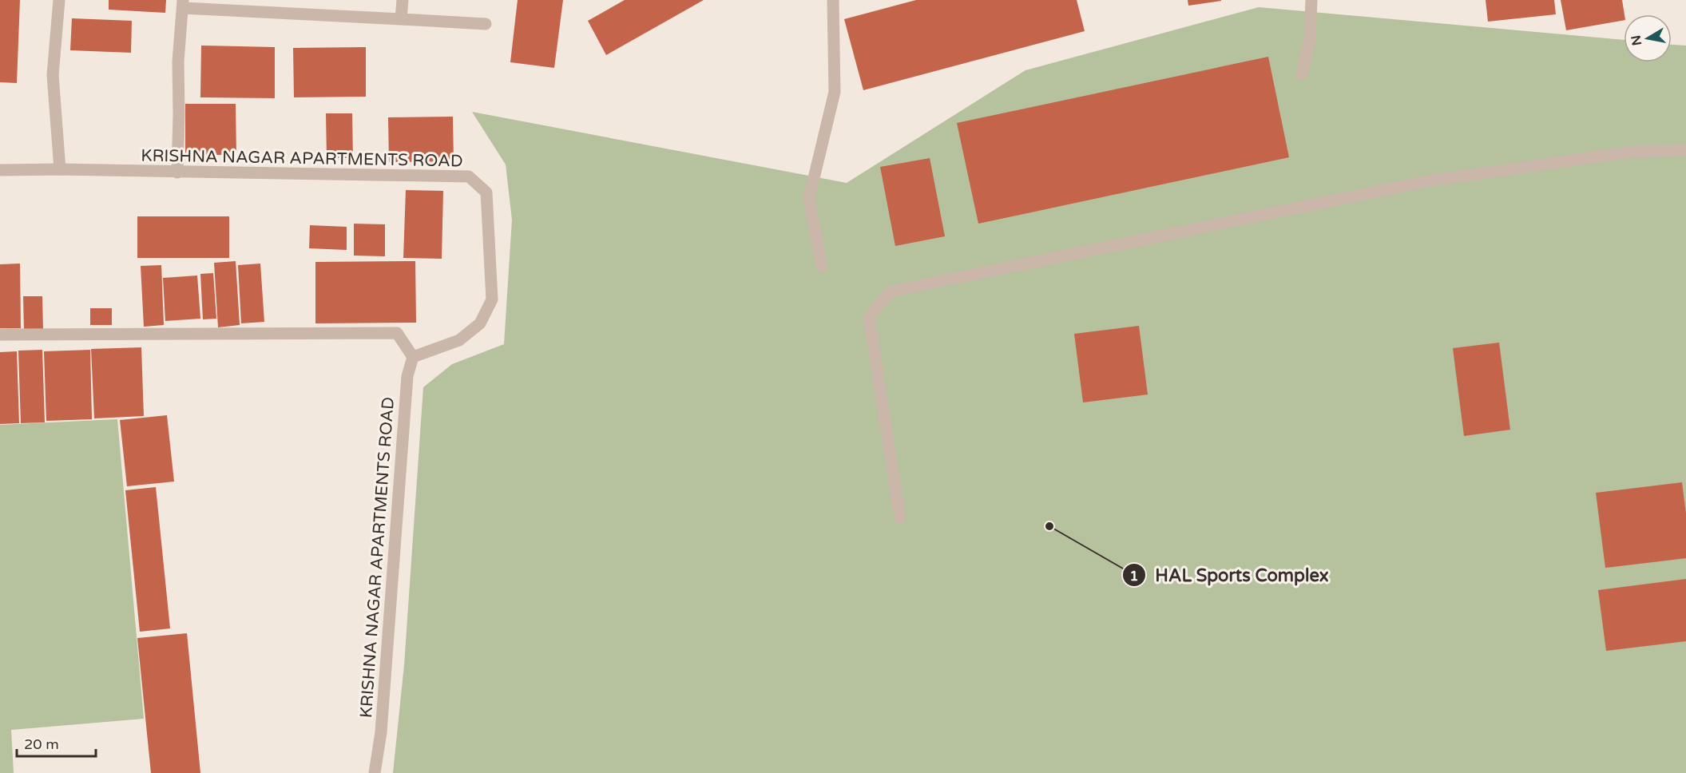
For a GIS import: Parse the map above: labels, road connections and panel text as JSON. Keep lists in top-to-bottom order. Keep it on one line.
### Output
{"streets":{"street":["KRISHNA NAGAR APARTMENTS ROAD"]},"places":["HAL Sports Complex"],"scale_bar":"20 m","north":"left"}
